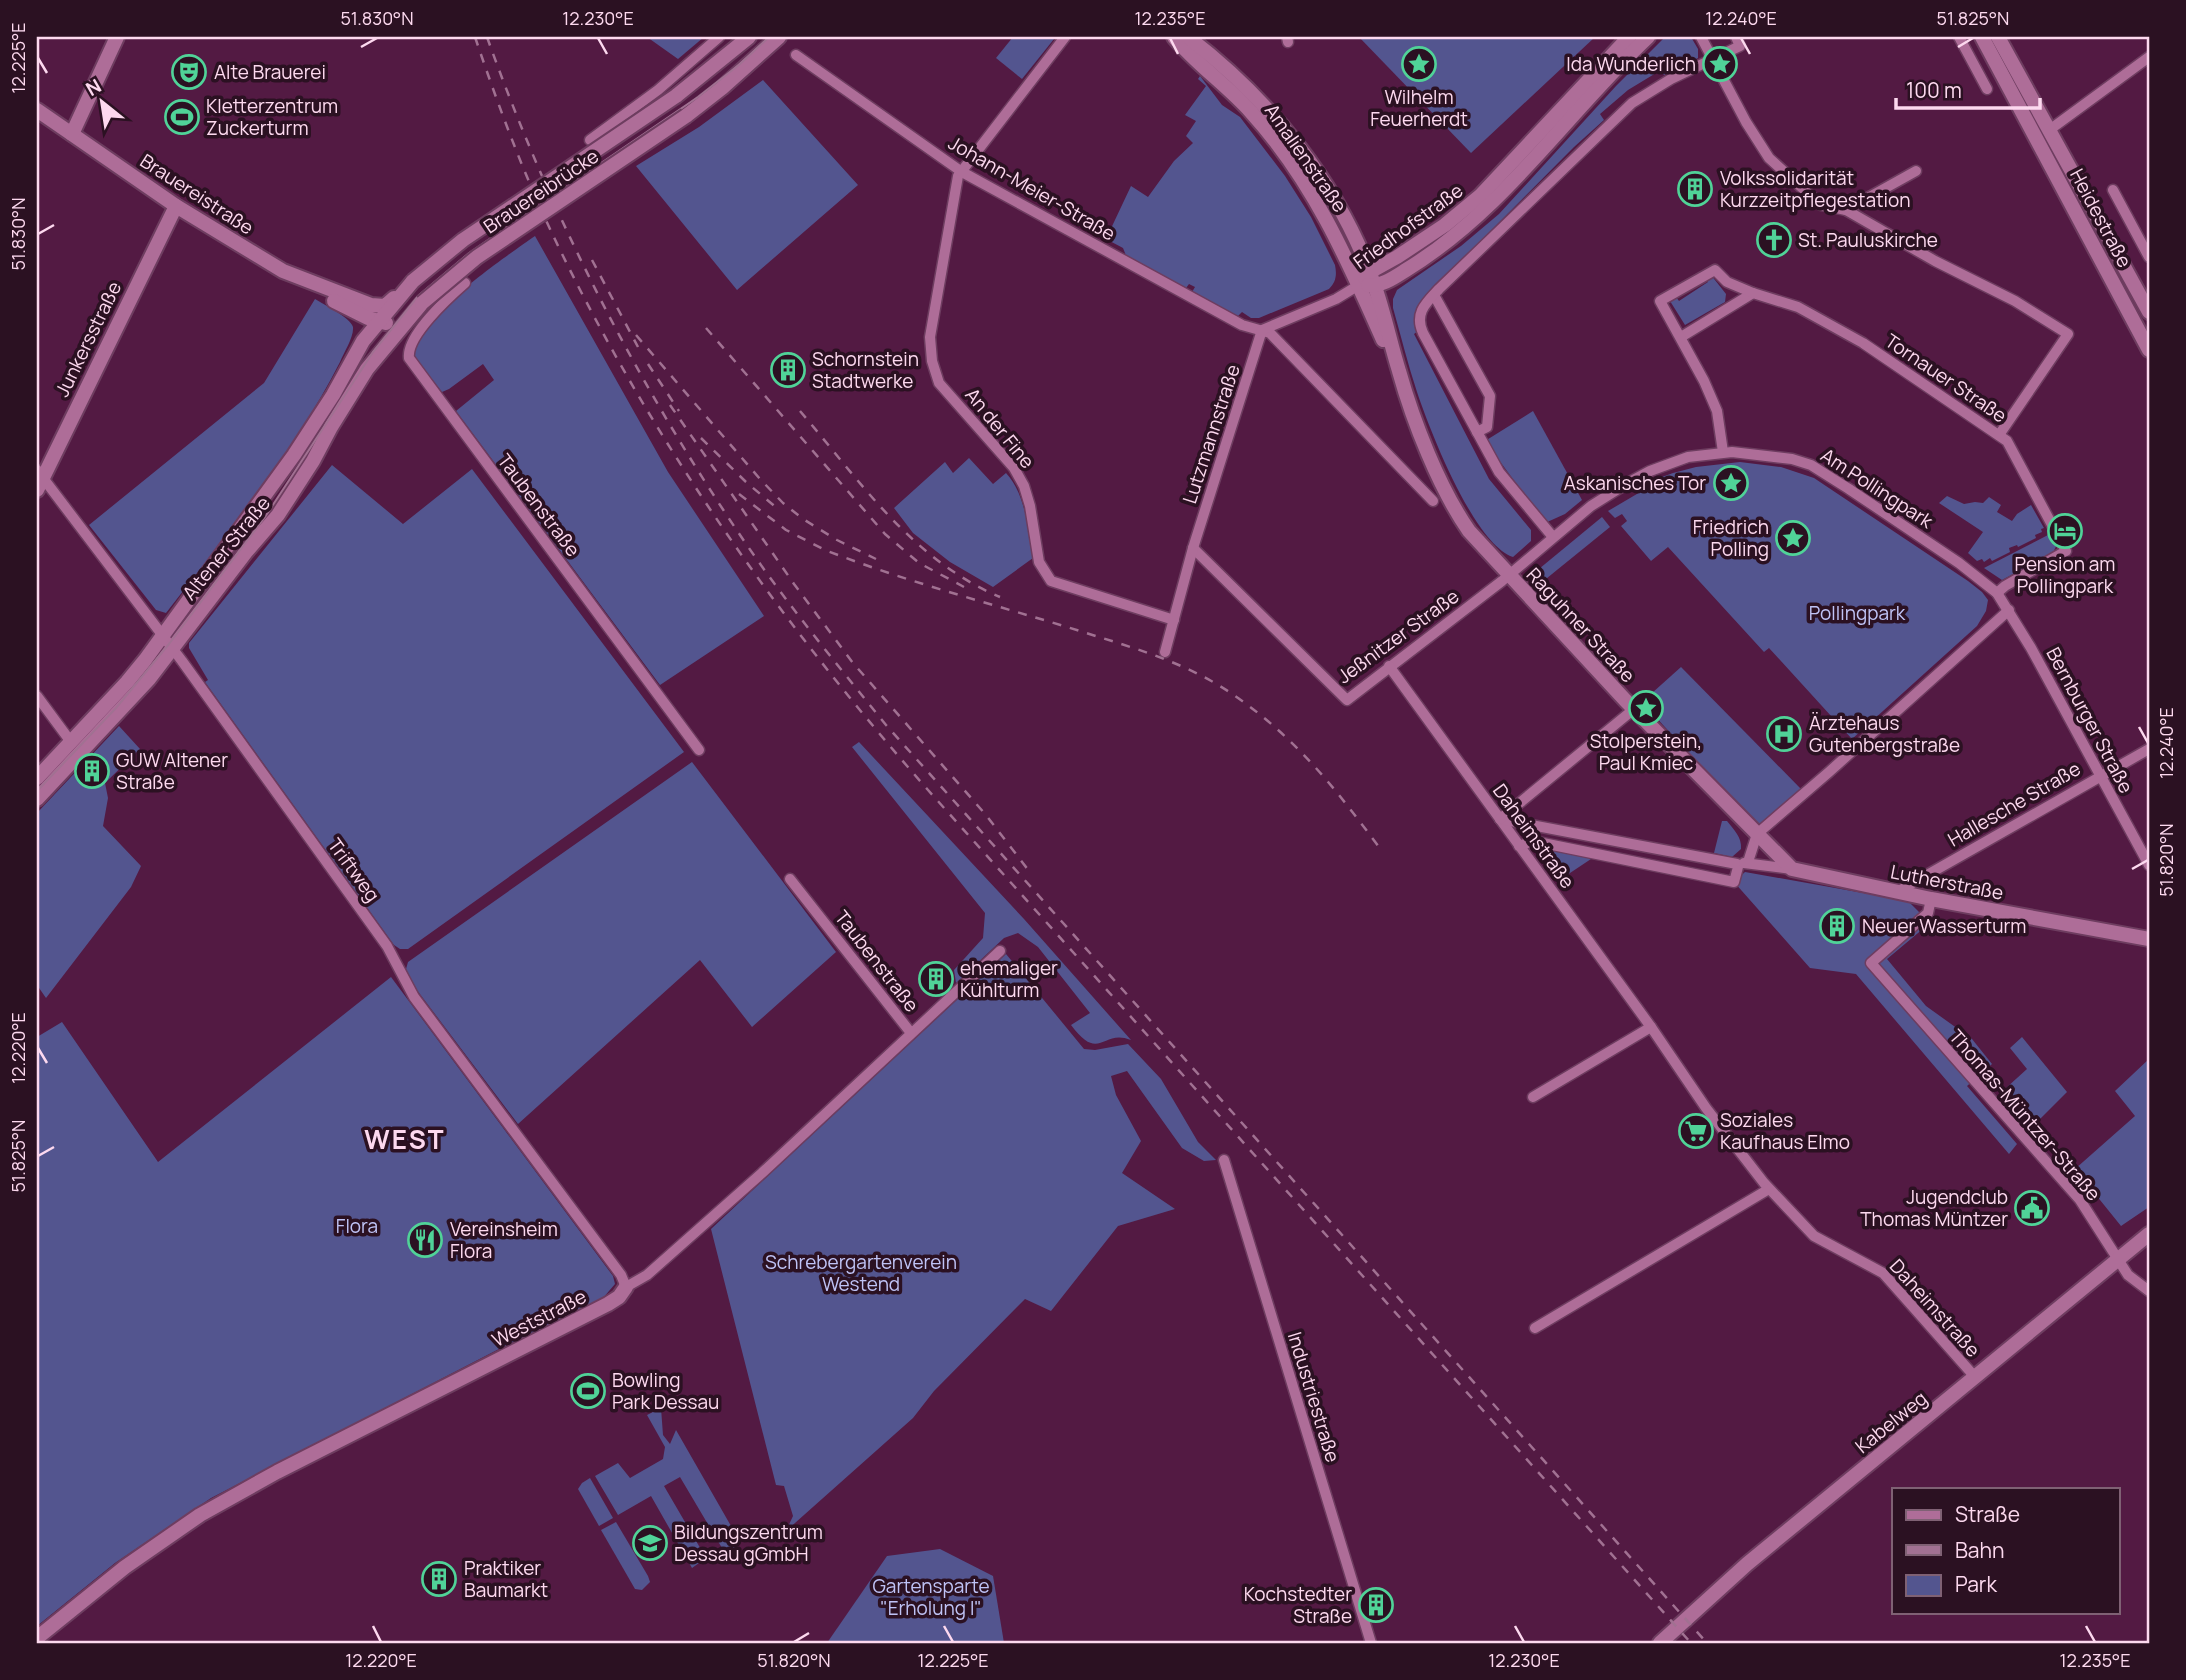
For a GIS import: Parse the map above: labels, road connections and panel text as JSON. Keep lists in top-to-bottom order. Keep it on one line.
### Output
{"streets":{"main road":["Amalienstraße","Brauereibrücke","Brauereistraße","Heidestraße","Friedhofstraße","Junkersstraße","Altener Straße","Raguhner Straße","Lutherstraße","Weststraße","Kabelweg"],"street":["Johann-Meier-Straße","Tornauer Straße","An der Fine","Lutzmannstraße","Am Pollingpark","Taubenstraße","Jeßnitzer Straße","Bernburger Straße","Hallesche Straße","Daheimstraße","Triftweg","Thomas-Müntzer-Straße","Industriestraße"]},"crossings":[["Amalienstraße","Friedhofstraße"],["Amalienstraße","Raguhner Straße"],["Johann-Meier-Straße","An der Fine"],["Johann-Meier-Straße","Lutzmannstraße"],["Brauereibrücke","Altener Straße"],["Brauereistraße","Junkersstraße"],["Brauereistraße","Altener Straße"],["Friedhofstraße","Raguhner Straße"],["Junkersstraße","Triftweg"],["Tornauer Straße","Am Pollingpark"],["Tornauer Straße","Bernburger Straße"],["An der Fine","Lutzmannstraße"],["Lutzmannstraße","Jeßnitzer Straße"],["Am Pollingpark","Raguhner Straße"],["Am Pollingpark","Jeßnitzer Straße"],["Am Pollingpark","Bernburger Straße"],["Taubenstraße","Weststraße"],["Altener Straße","Triftweg"],["Raguhner Straße","Jeßnitzer Straße"],["Raguhner Straße","Lutherstraße"],["Jeßnitzer Straße","Daheimstraße"],["Bernburger Straße","Hallesche Straße"],["Hallesche Straße","Lutherstraße"],["Daheimstraße","Lutherstraße"],["Daheimstraße","Kabelweg"],["Triftweg","Weststraße"],["Lutherstraße","Thomas-Müntzer-Straße"],["Thomas-Müntzer-Straße","Kabelweg"]],"districts":["WEST"],"parks":["Pollingpark","Flora","Schrebergartenverein Westend","Gartensparte \"Erholung I\""],"places":{"place":["Wilhelm Feuerherdt","Ida Wunderlich","Askanisches Tor","Friedrich Polling","Stolperstein, Paul Kmiec"],"theatre":["Alte Brauerei"],"sports":["Kletterzentrum Zuckerturm","Bowling Park Dessau"],"building":["Volkssolidarität Kurzzeitpflegestation","Schornstein Stadtwerke","GUW Altener Straße","Neuer Wasserturm","ehemaliger Kühlturm","Praktiker Baumarkt","Kochstedter Straße"],"church":["St. Pauluskirche"],"hotel":["Pension am Pollingpark"],"hospital":["Ärztehaus Gutenbergstraße"],"supermarket":["Soziales Kaufhaus Elmo"],"public building":["Jugendclub Thomas Müntzer"],"restaurant":["Vereinsheim Flora"],"school or university":["Bildungszentrum Dessau gGmbH"]},"legend":["Straße","Bahn","Park"],"scale_bar":"100 m","north":"top left","coordinates":["51.830°N","12.230°E","12.235°E","12.240°E","51.825°N","12.225°E","51.820°N","12.220°E"]}
